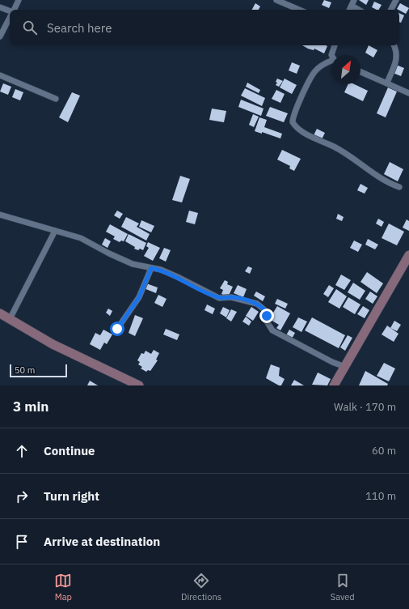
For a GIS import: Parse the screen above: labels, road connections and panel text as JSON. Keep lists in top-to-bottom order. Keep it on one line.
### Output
{"scale_bar":"50 m","north":"top right","page":{"search":"Search here","scale":"50 m","heading":["3 min","Walk · 170 m"],"list":[["Continue","60 m"],["Turn right","110 m"],"Arrive at destination"],"nav":["Map","Directions","Saved"]}}
